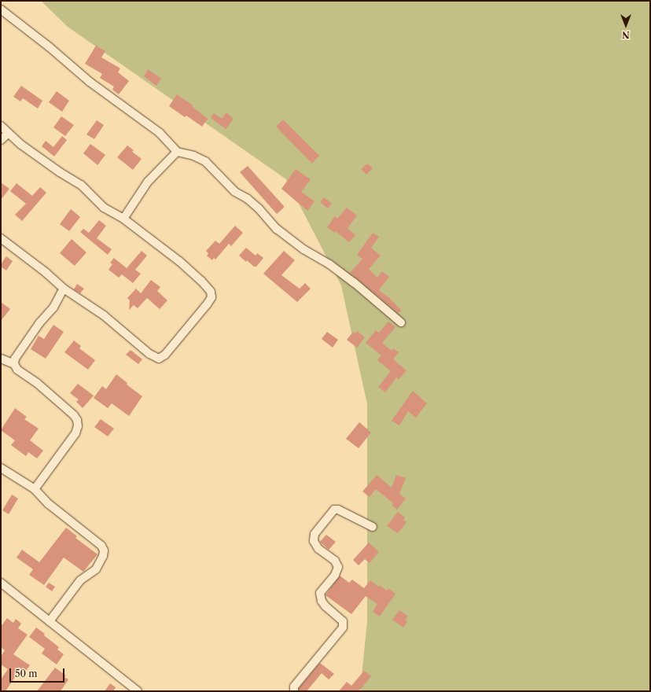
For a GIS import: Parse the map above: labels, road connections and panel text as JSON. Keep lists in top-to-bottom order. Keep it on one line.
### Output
{"scale_bar":"50 m","north":"bottom"}
